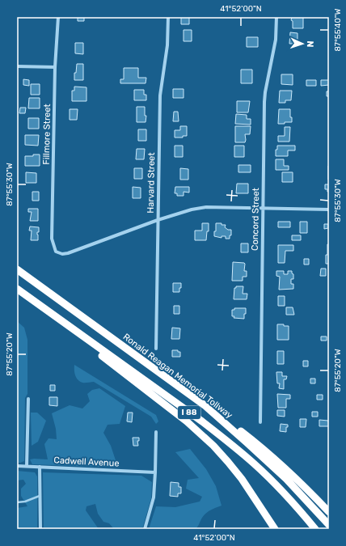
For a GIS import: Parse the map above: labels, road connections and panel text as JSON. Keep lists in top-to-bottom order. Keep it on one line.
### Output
{"streets":{"highway":["Ronald Reagan Memorial Tollway","I 88"],"street":["Fillmore Street","Harvard Street","Concord Street","Cadwell Avenue"]},"crossings":[["Fillmore Street","Harvard Street"]],"north":"right","coordinates":["41°52'00\"N","87°55'40\"W","87°55'30\"W","87°55'20\"W"]}
